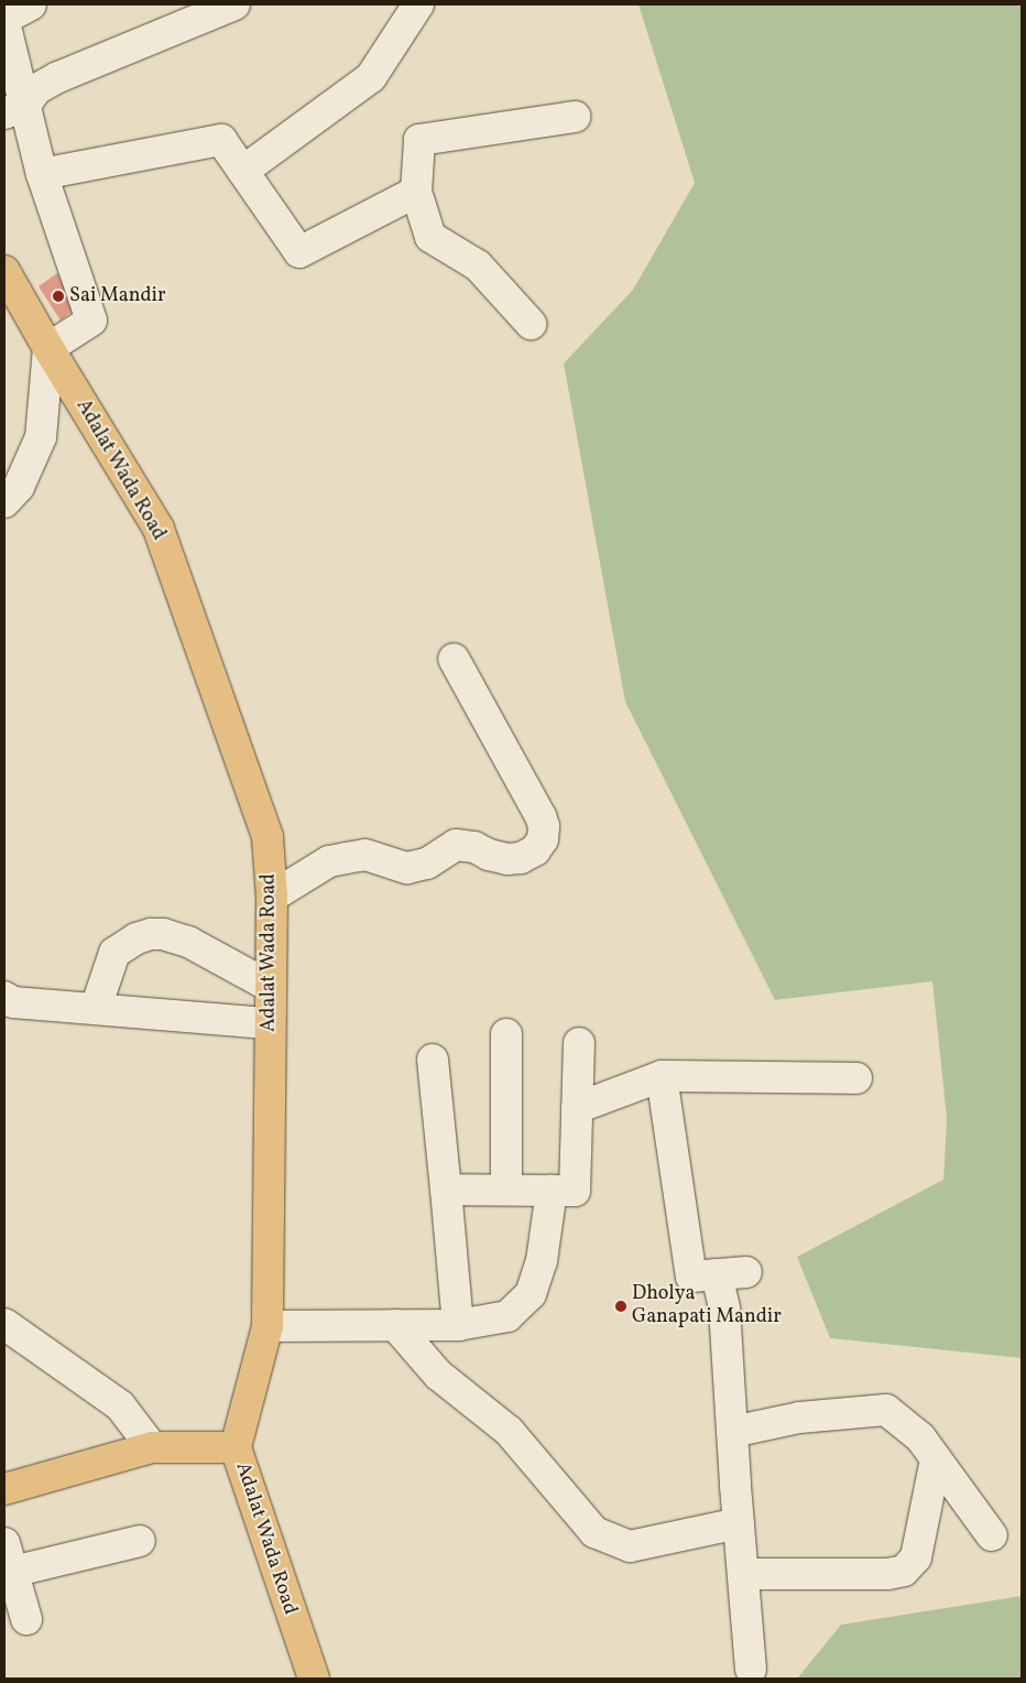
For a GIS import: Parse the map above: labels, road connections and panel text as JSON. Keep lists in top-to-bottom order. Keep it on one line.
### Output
{"streets":{"main road":["Adalat Wada Road"]},"places":["Sai Mandir","Dholya Ganapati Mandir"]}
